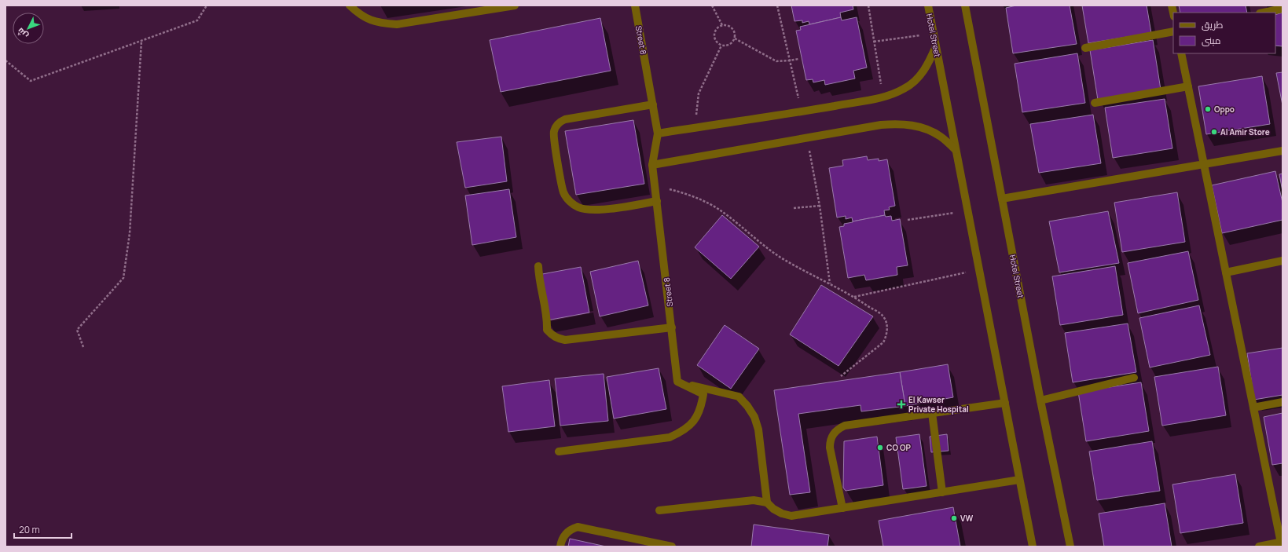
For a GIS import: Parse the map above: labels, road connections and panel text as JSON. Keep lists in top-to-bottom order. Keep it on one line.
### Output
{"streets":{"street":["Hotel Street","Street 8"]},"places":{"other":["Oppo","Al Amir Store","CO OP","VW"],"health":["El Kawser Private Hospital"]},"legend":["طريق","مبنى"],"scale_bar":"20 m","north":"bottom left"}
